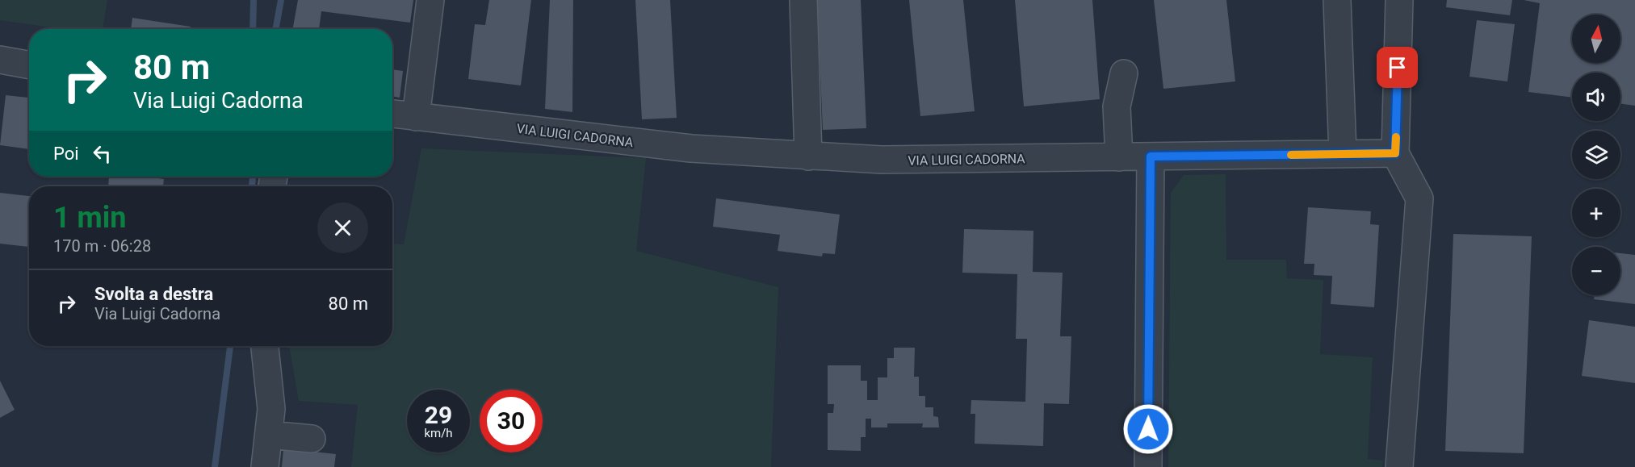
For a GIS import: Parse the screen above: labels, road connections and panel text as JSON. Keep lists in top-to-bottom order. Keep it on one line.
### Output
{"streets":{"street":["VIA LUIGI CADORNA"]},"north":"top","page":{"map_buttons":["+","−"],"turn":["80 m","Via Luigi Cadorna"],"then":"Poi","heading":["1 min","170 m · 06:28"],"list":[{"name":"Svolta a destra","note":"Via Luigi Cadorna","value":"80 m"}],"speed":"29 km/h","limit":"30"}}
